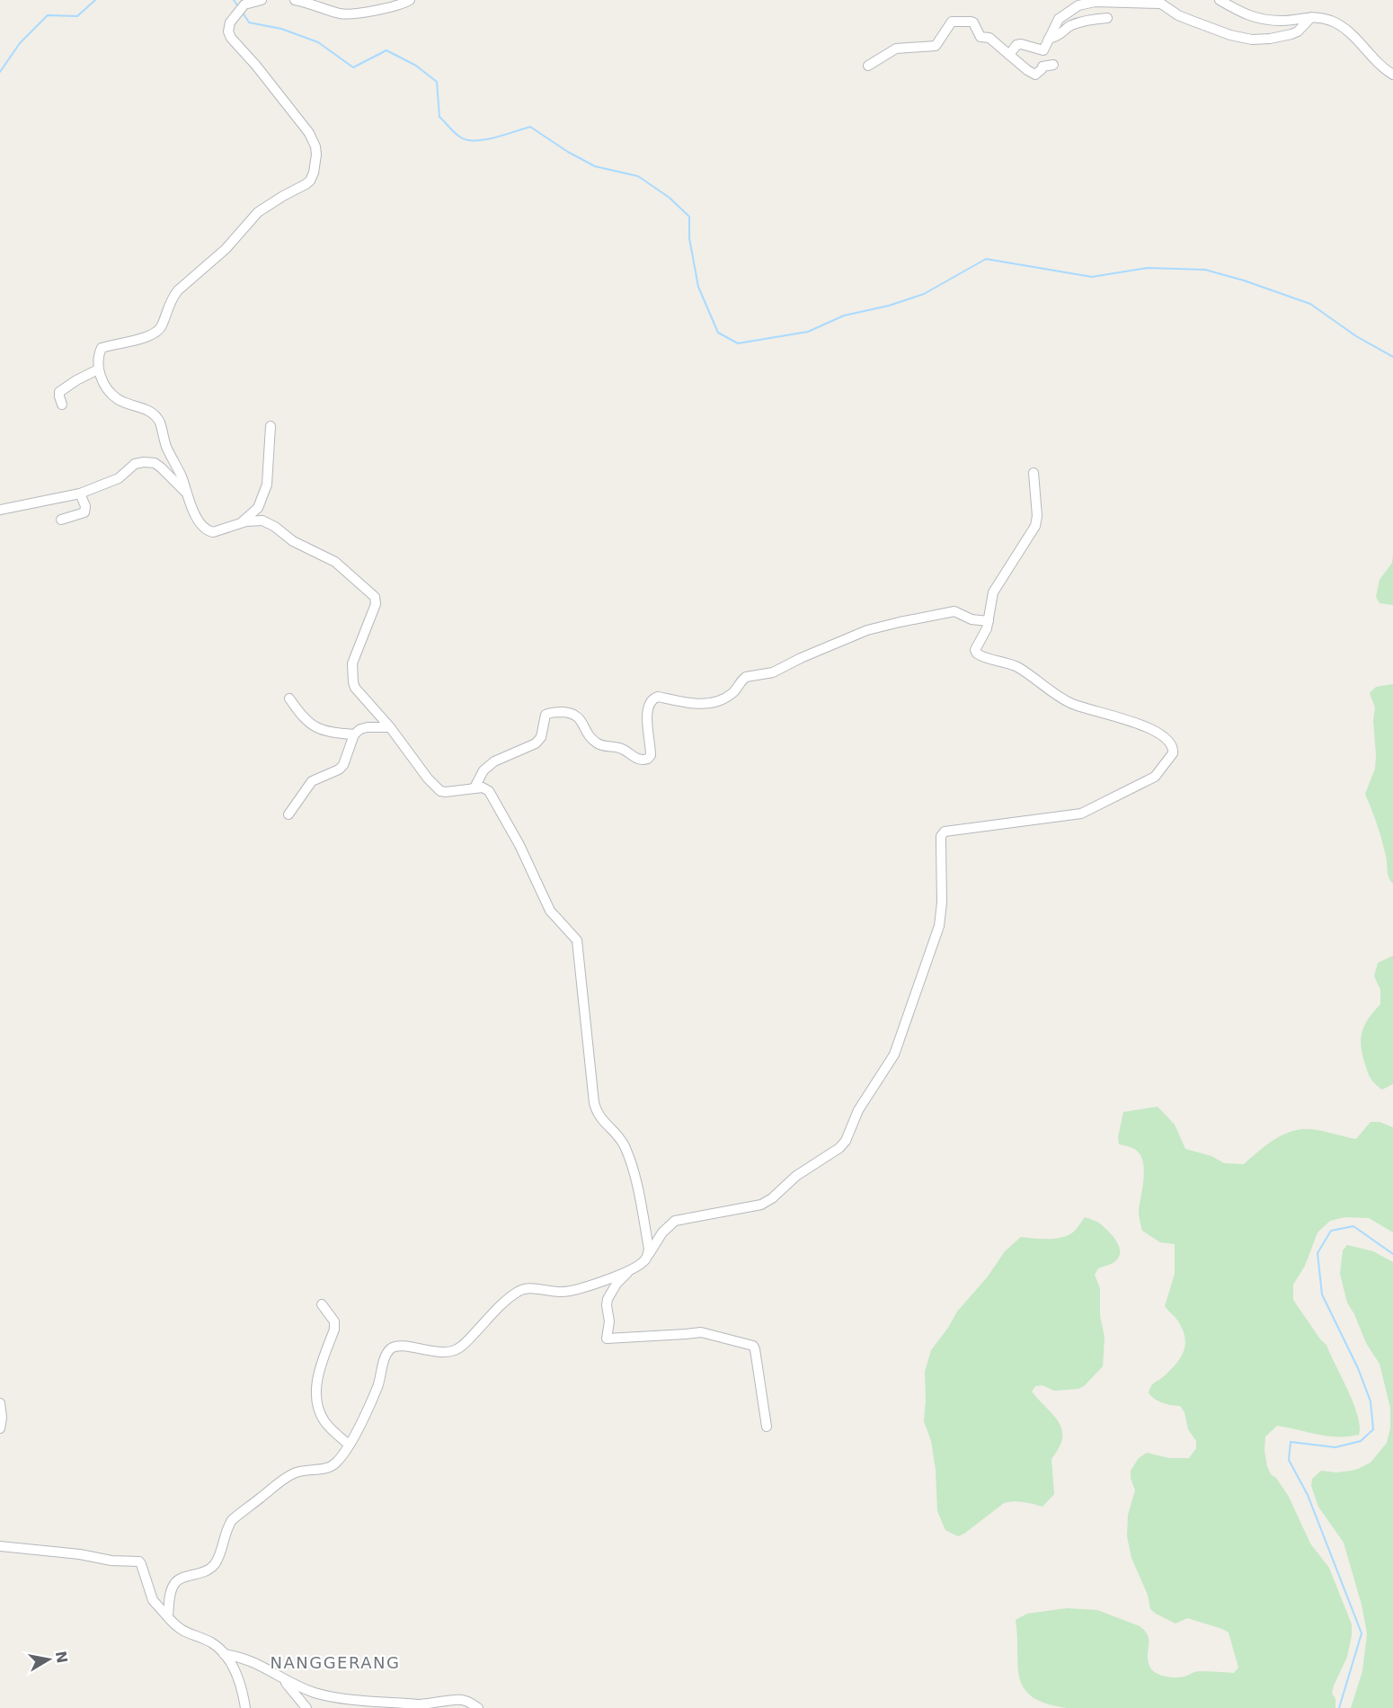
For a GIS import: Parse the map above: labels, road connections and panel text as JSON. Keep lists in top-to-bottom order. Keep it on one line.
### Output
{"districts":["NANGGERANG"],"north":"right"}
